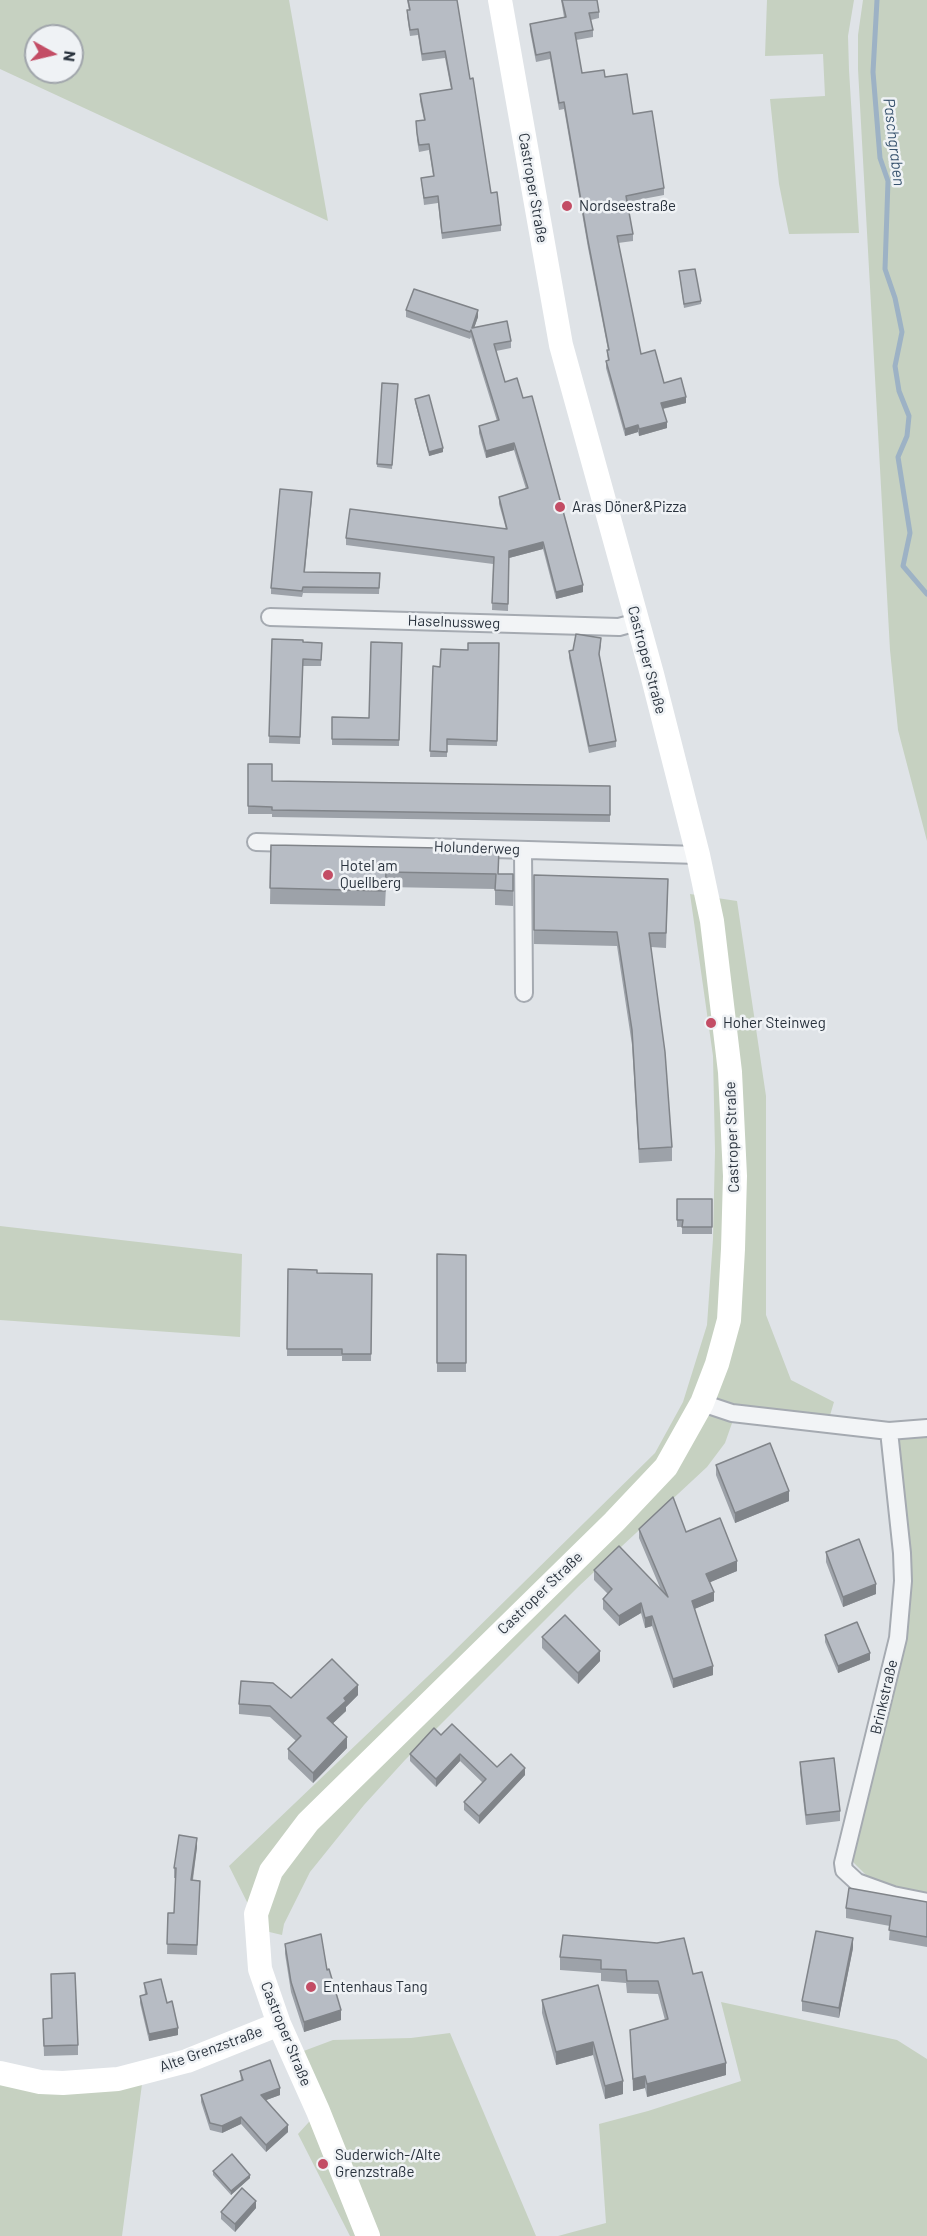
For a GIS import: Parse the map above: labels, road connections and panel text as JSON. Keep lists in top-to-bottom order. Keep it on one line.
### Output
{"streets":{"main road":["Castroper Straße","Alte Grenzstraße"],"street":["Haselnussweg","Holunderweg","Brinkstraße"]},"crossings":[["Castroper Straße","Haselnussweg"],["Castroper Straße","Holunderweg"],["Castroper Straße","Alte Grenzstraße"]],"water":["Paschgraben"],"places":["Nordseestraße","Aras Döner&Pizza","Hotel am Quellberg","Hoher Steinweg","Entenhaus Tang","Suderwich-/Alte Grenzstraße"],"north":"right"}
